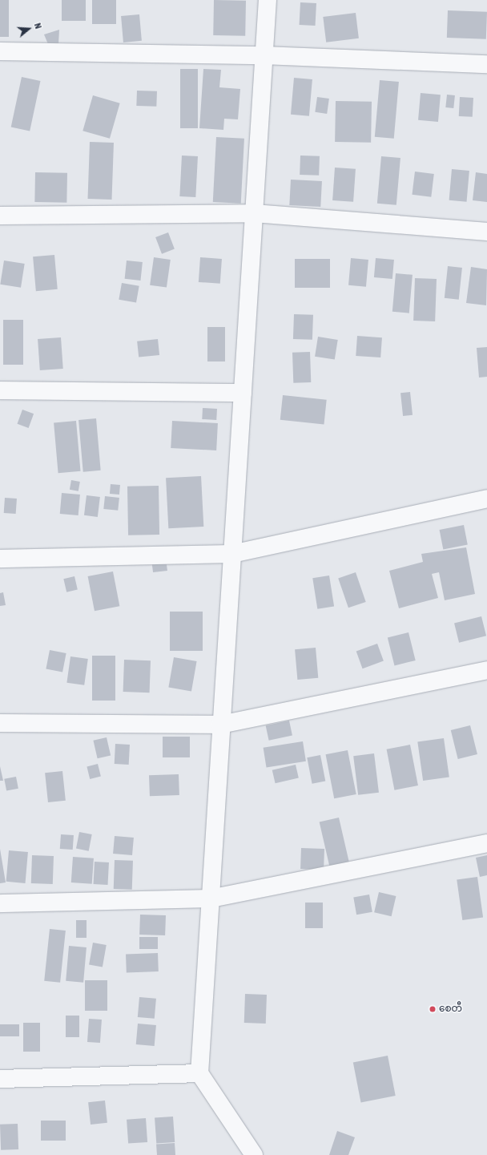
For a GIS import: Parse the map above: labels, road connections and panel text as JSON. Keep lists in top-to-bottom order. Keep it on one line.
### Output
{"places":["စေတီ"],"north":"right"}
